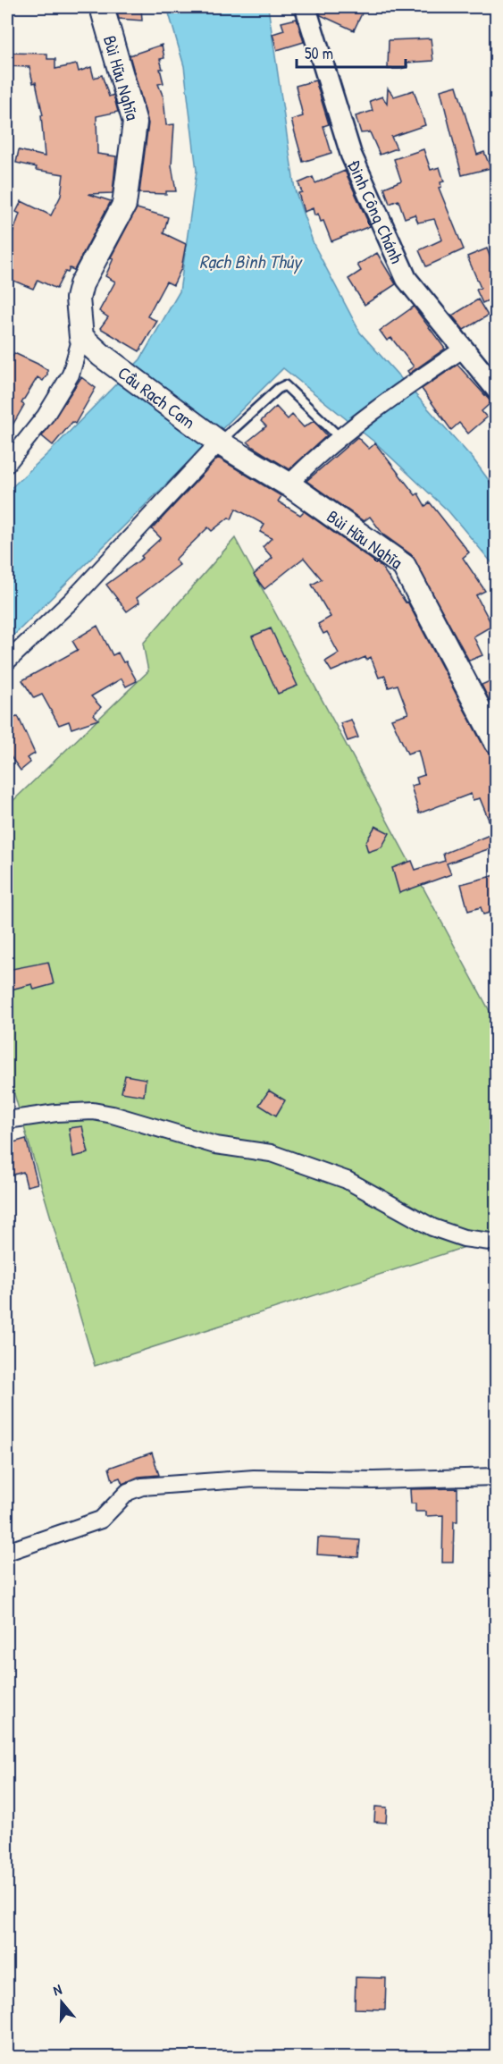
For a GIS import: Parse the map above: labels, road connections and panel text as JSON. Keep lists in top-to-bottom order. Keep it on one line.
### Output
{"streets":{"main road":["Bùi Hữu Nghĩa","Cầu Rạch Cam"],"street":["Đinh Công Chánh"]},"crossings":[["Bùi Hữu Nghĩa","Cầu Rạch Cam"]],"water":["Rạch Bình Thủy"],"scale_bar":"50 m","north":"top"}
